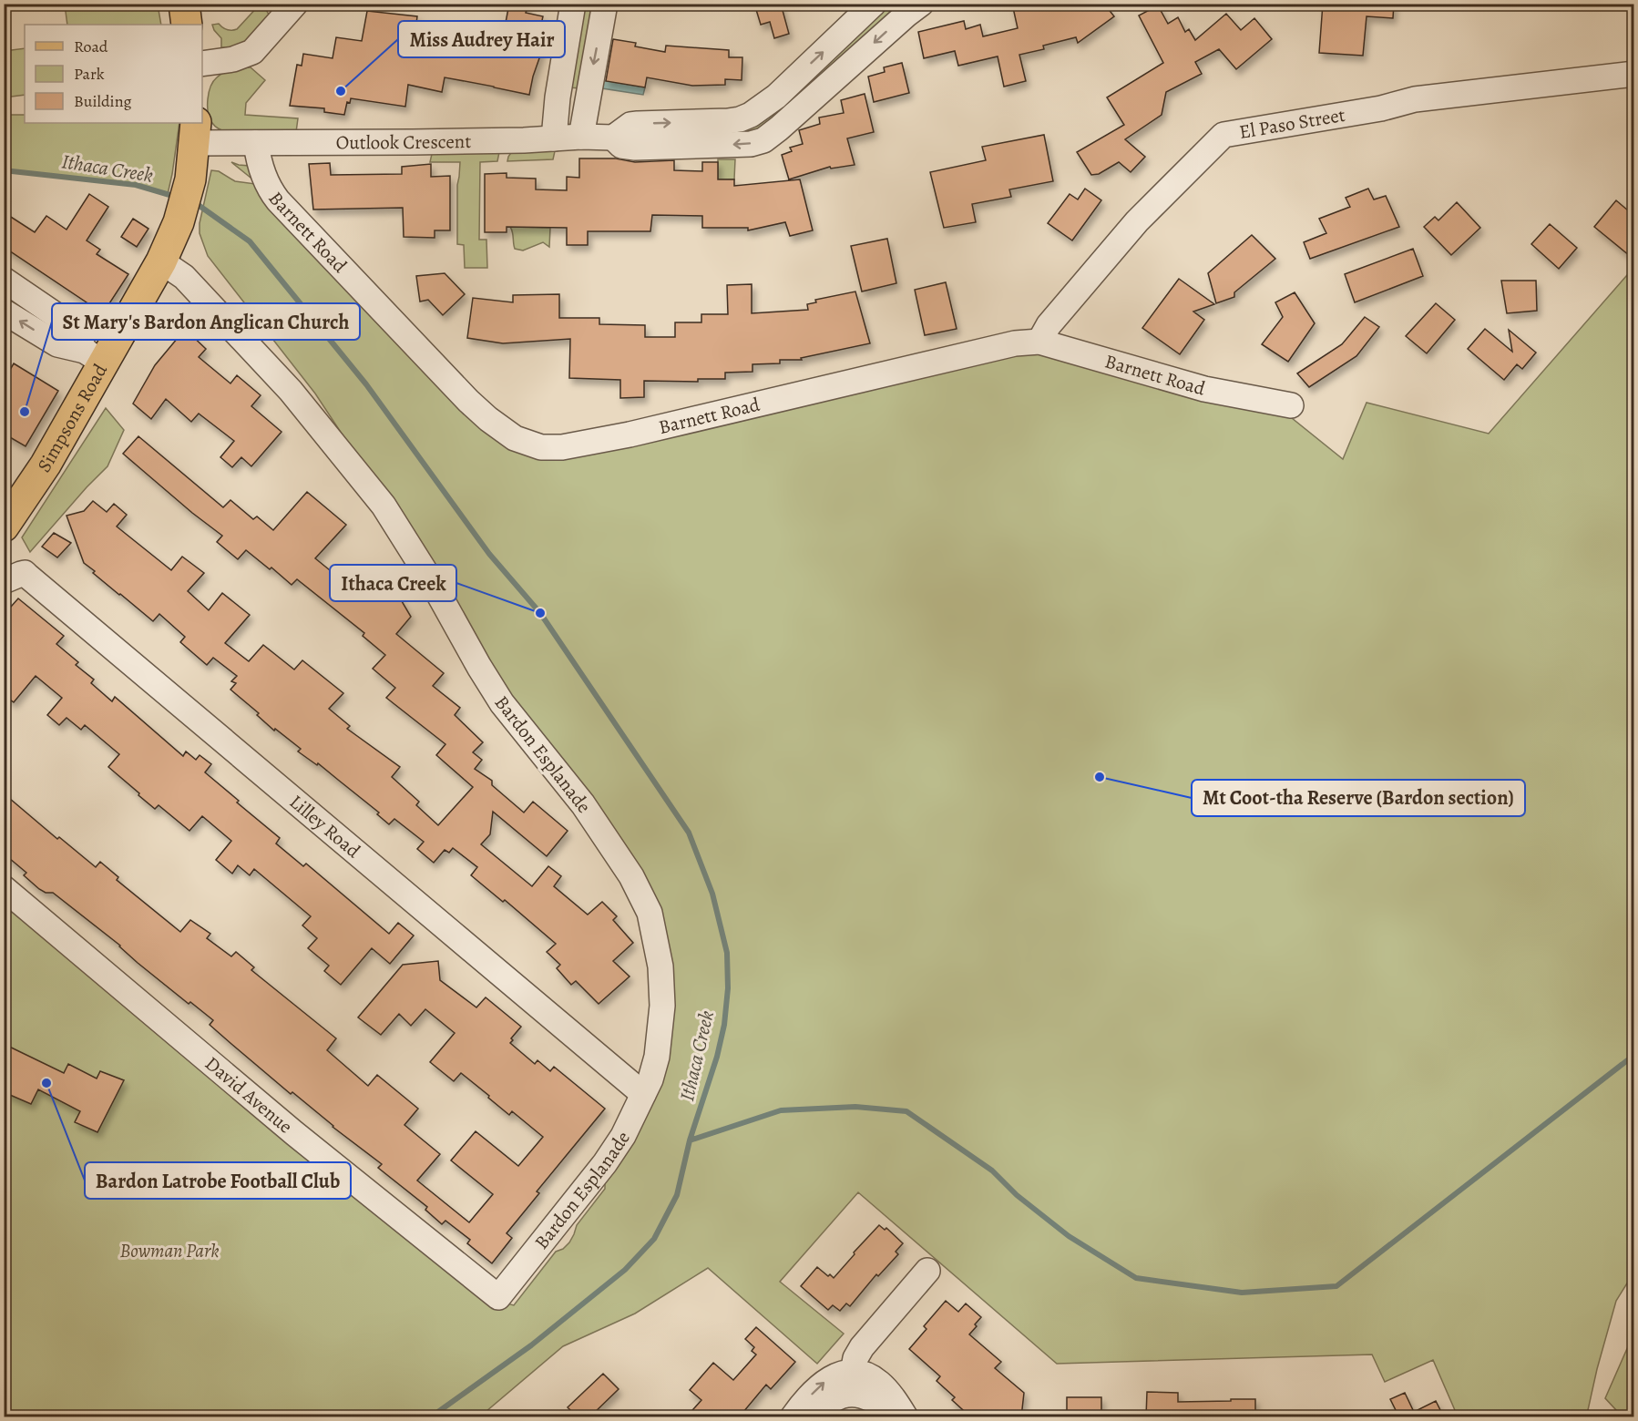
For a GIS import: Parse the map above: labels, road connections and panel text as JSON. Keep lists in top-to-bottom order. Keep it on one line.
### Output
{"streets":{"main road":["Simpsons Road"],"street":["El Paso Street","Outlook Crescent","Barnett Road","Bardon Esplanade","Lilley Road","David Avenue"]},"crossings":[["El Paso Street","Barnett Road"],["Outlook Crescent","Barnett Road"],["Outlook Crescent","Simpsons Road"],["Simpsons Road","Bardon Esplanade"],["Bardon Esplanade","Lilley Road"],["Bardon Esplanade","David Avenue"]],"water":["Ithaca Creek"],"parks":["Bowman Park"],"places":["Miss Audrey Hair","St Mary's Bardon Anglican Church","Ithaca Creek","Mt Coot-tha Reserve (Bardon section)","Bardon Latrobe Football Club"],"legend":["Road","Park","Building"]}
